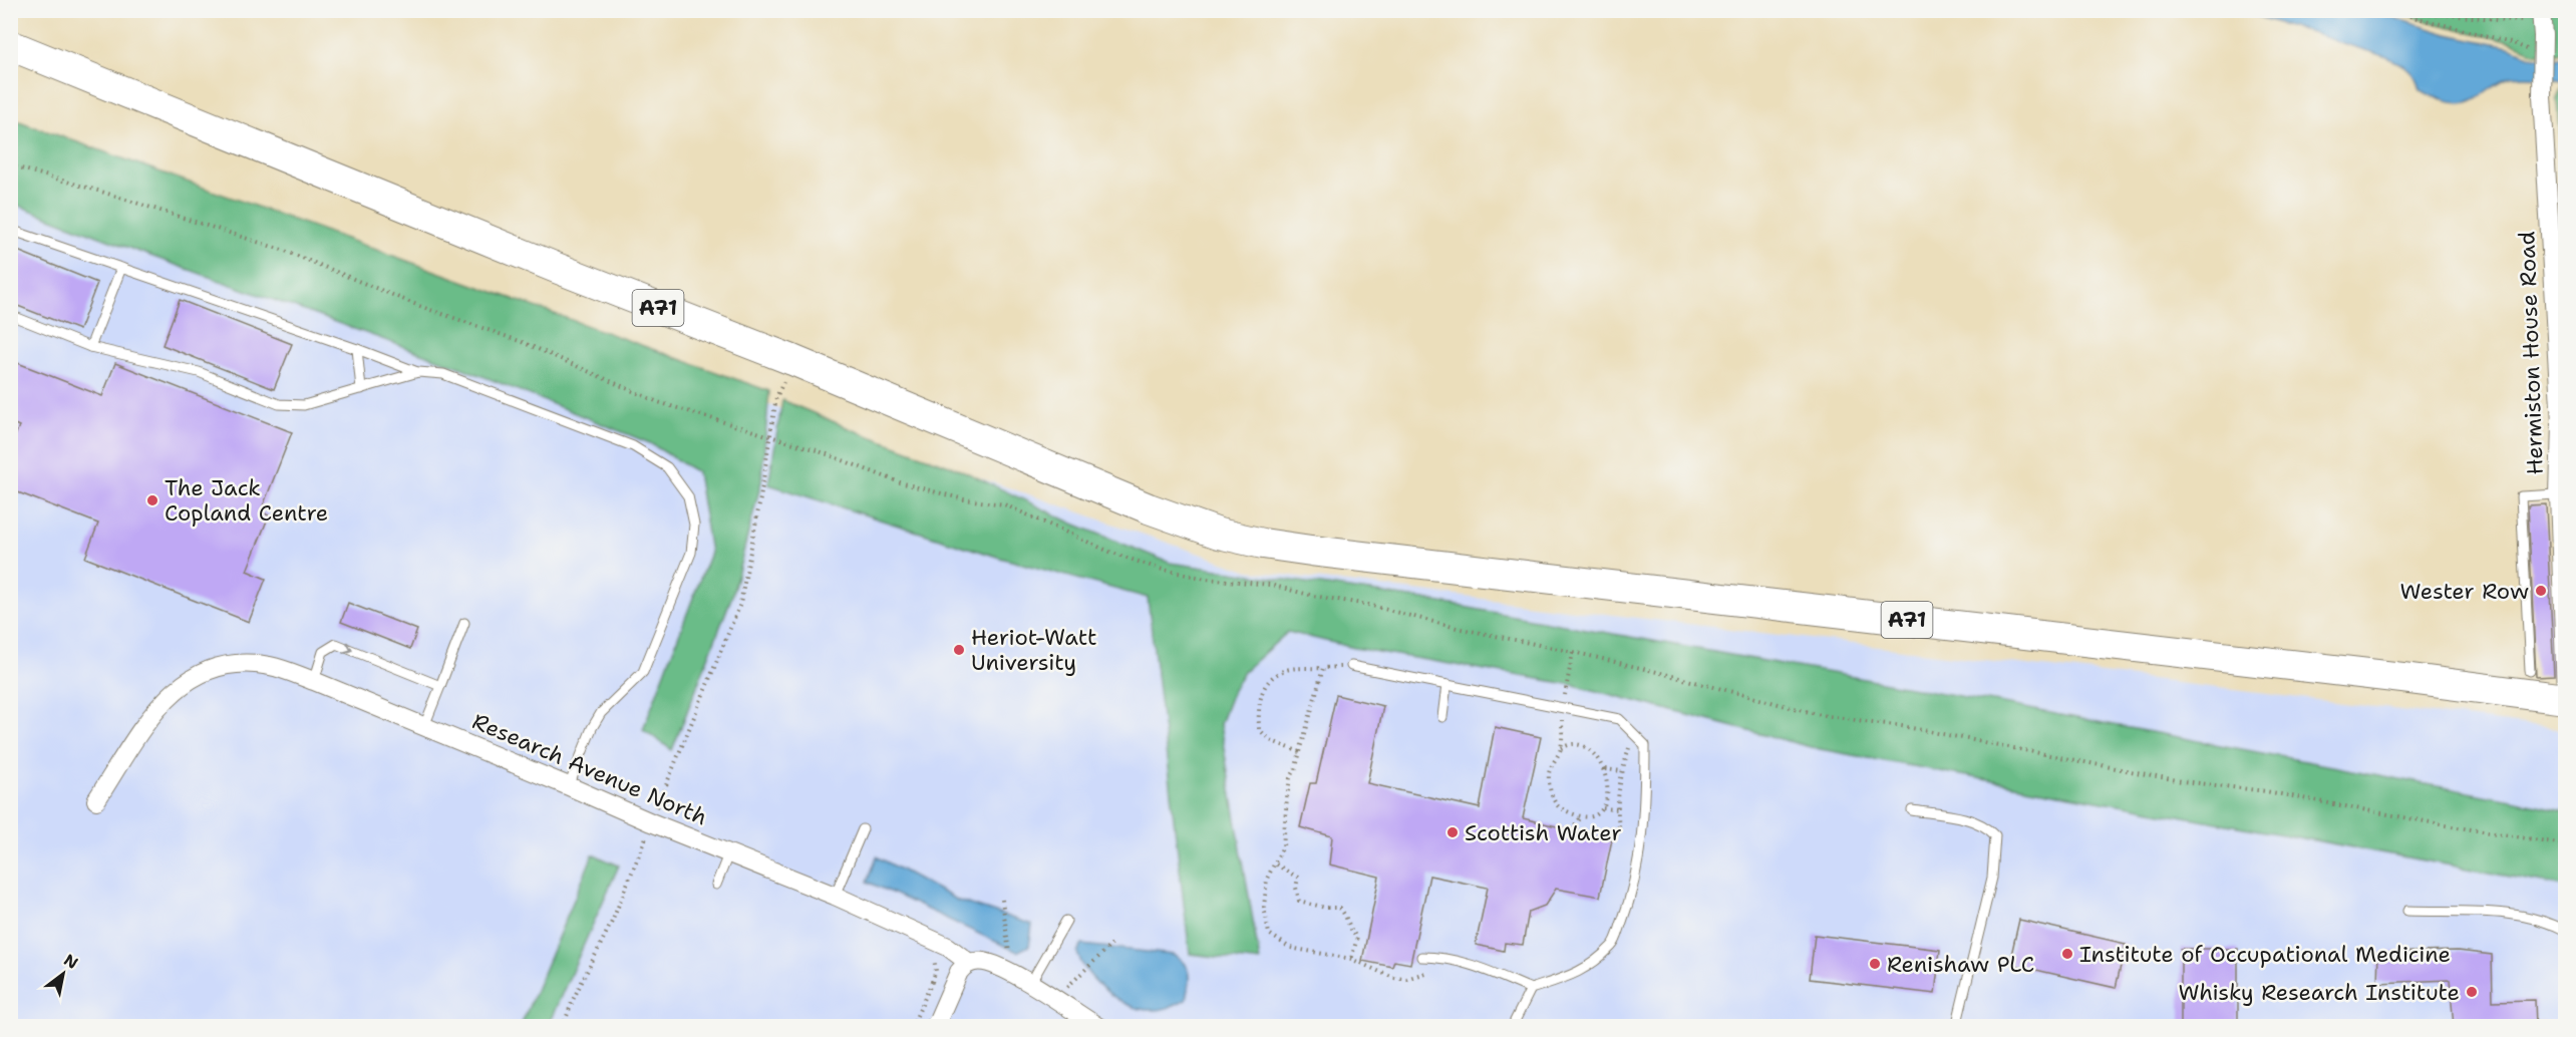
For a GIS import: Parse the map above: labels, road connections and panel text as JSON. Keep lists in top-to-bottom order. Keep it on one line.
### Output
{"streets":{"main road":["A71"],"street":["Hermiston House Road","Research Avenue North"]},"places":["The Jack Copland Centre","Wester Row","Heriot-Watt University","Scottish Water","Institute of Occupational Medicine","Renishaw PLC","Whisky Research Institute"],"north":"top right"}
